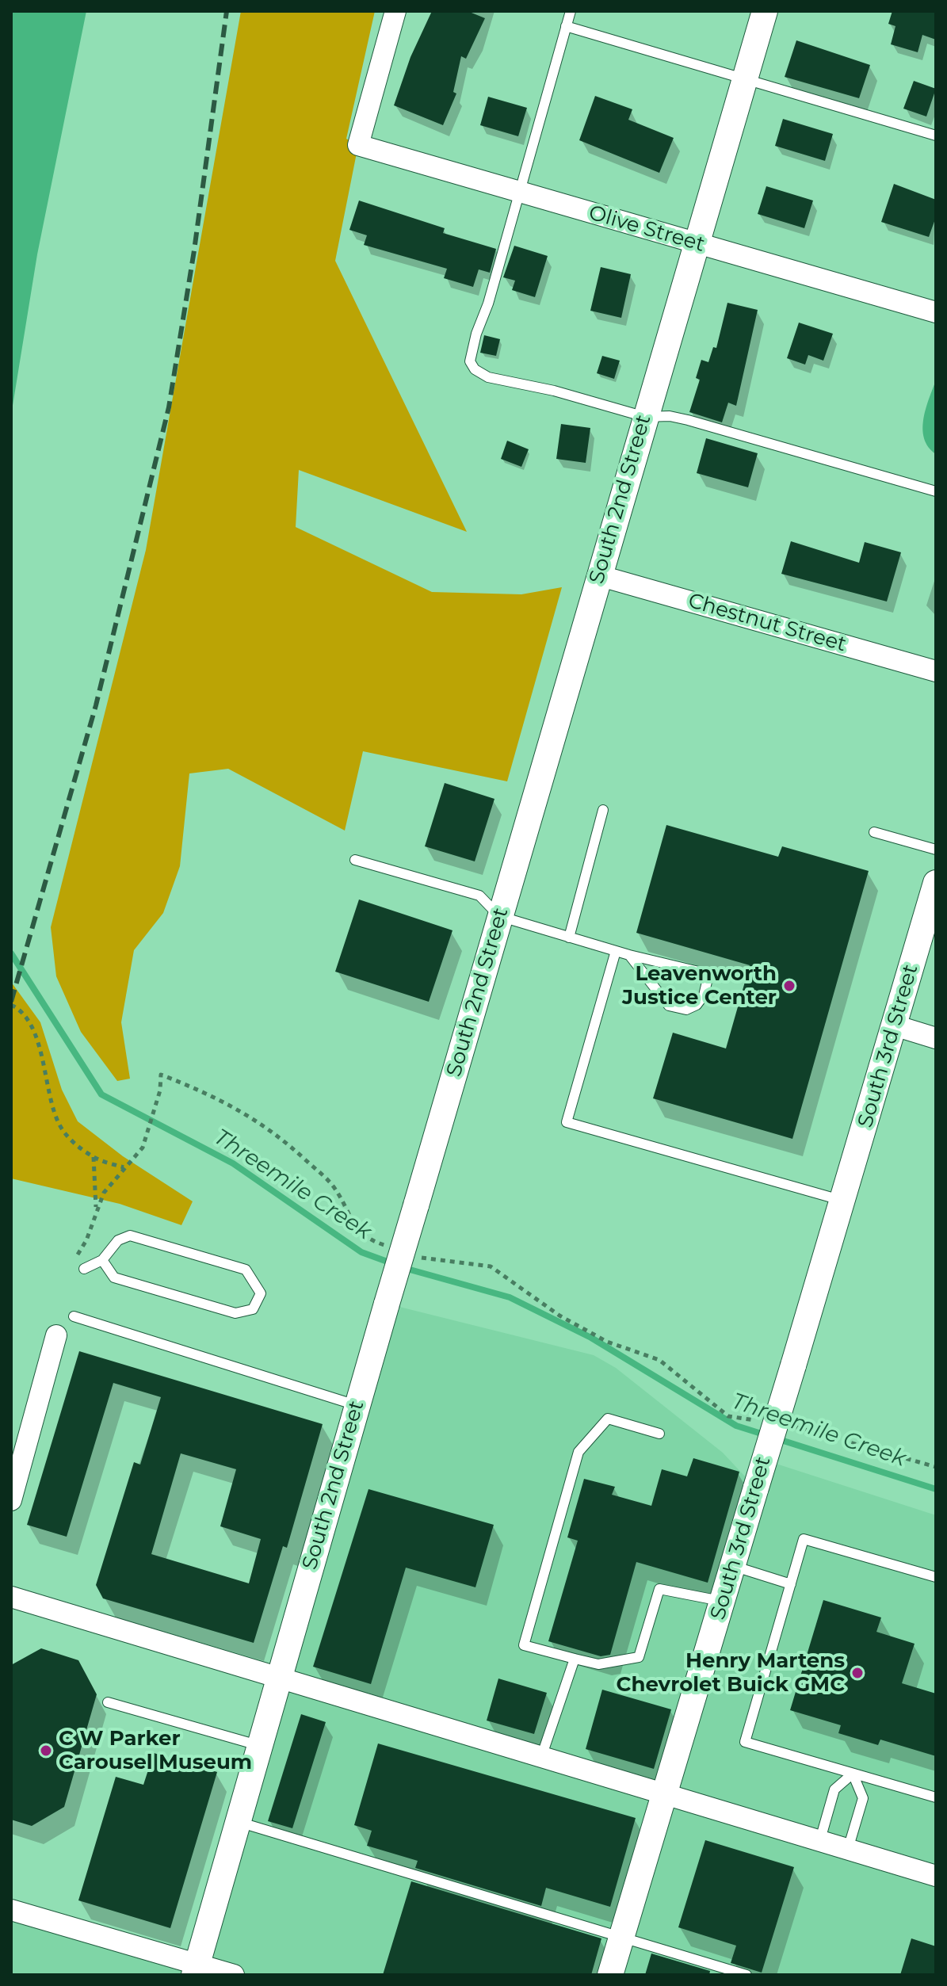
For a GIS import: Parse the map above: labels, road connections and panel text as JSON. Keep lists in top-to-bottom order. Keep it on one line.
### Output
{"streets":{"street":["Olive Street","South 2nd Street","Chestnut Street","South 3rd Street"]},"crossings":[["Olive Street","South 2nd Street"],["South 2nd Street","Chestnut Street"]],"water":["Threemile Creek"],"places":["Leavenworth Justice Center","Henry Martens Chevrolet Buick GMC","C W Parker Carousel Museum"]}
